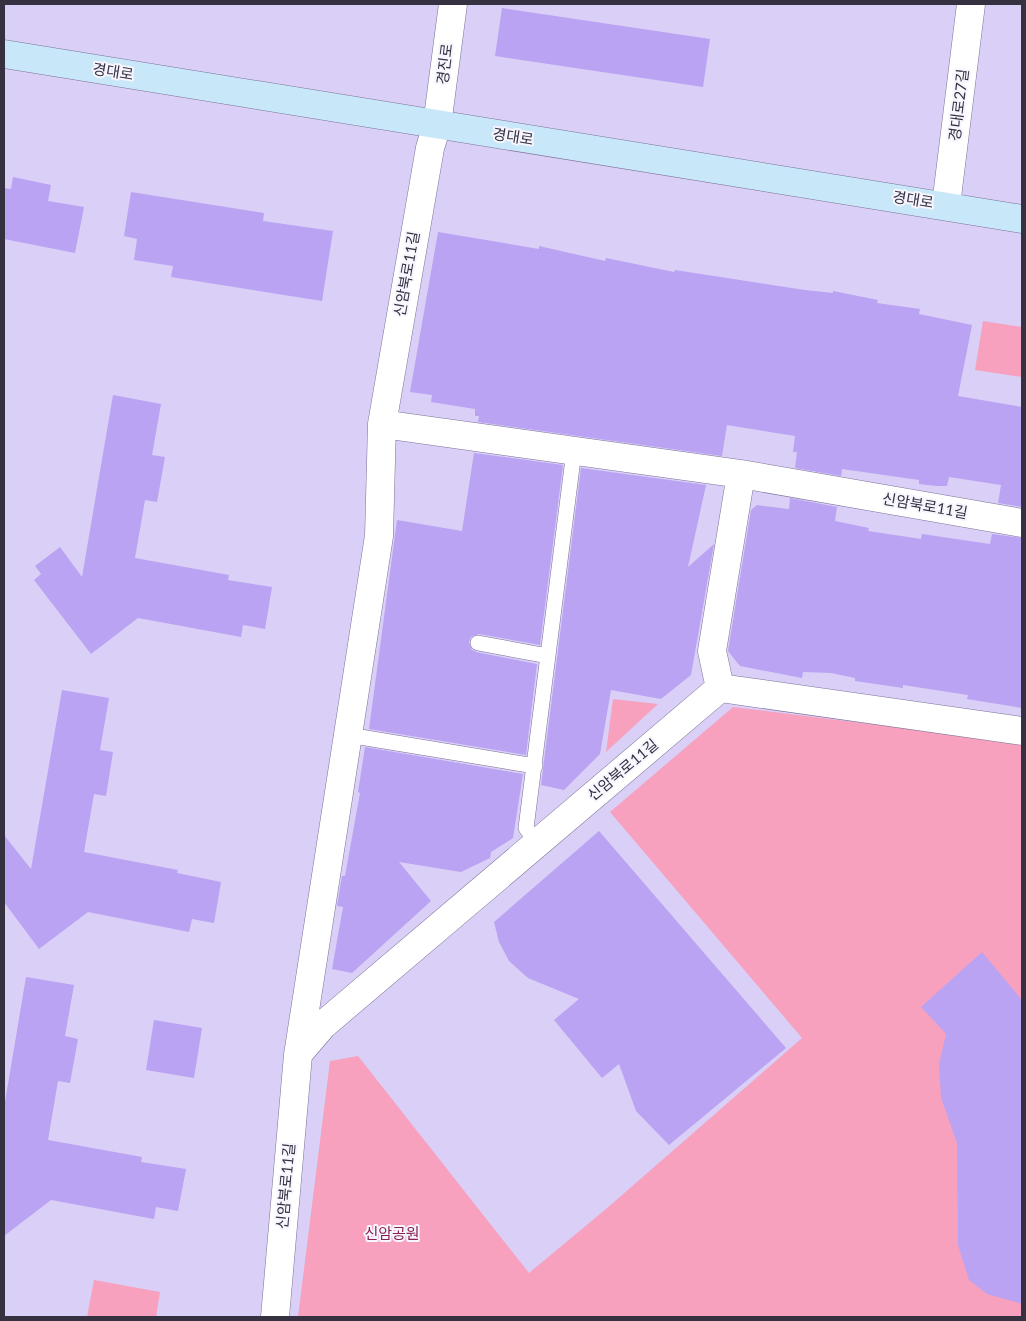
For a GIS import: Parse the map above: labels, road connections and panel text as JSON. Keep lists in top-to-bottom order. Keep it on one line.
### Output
{"streets":{"main road":["경대로"],"street":["경진로","경대로27길","신암북로11길"]},"crossings":[["경진로","경대로"],["경진로","신암북로11길"],["경대로","경대로27길"],["경대로","신암북로11길"]],"parks":["신암공원"]}
